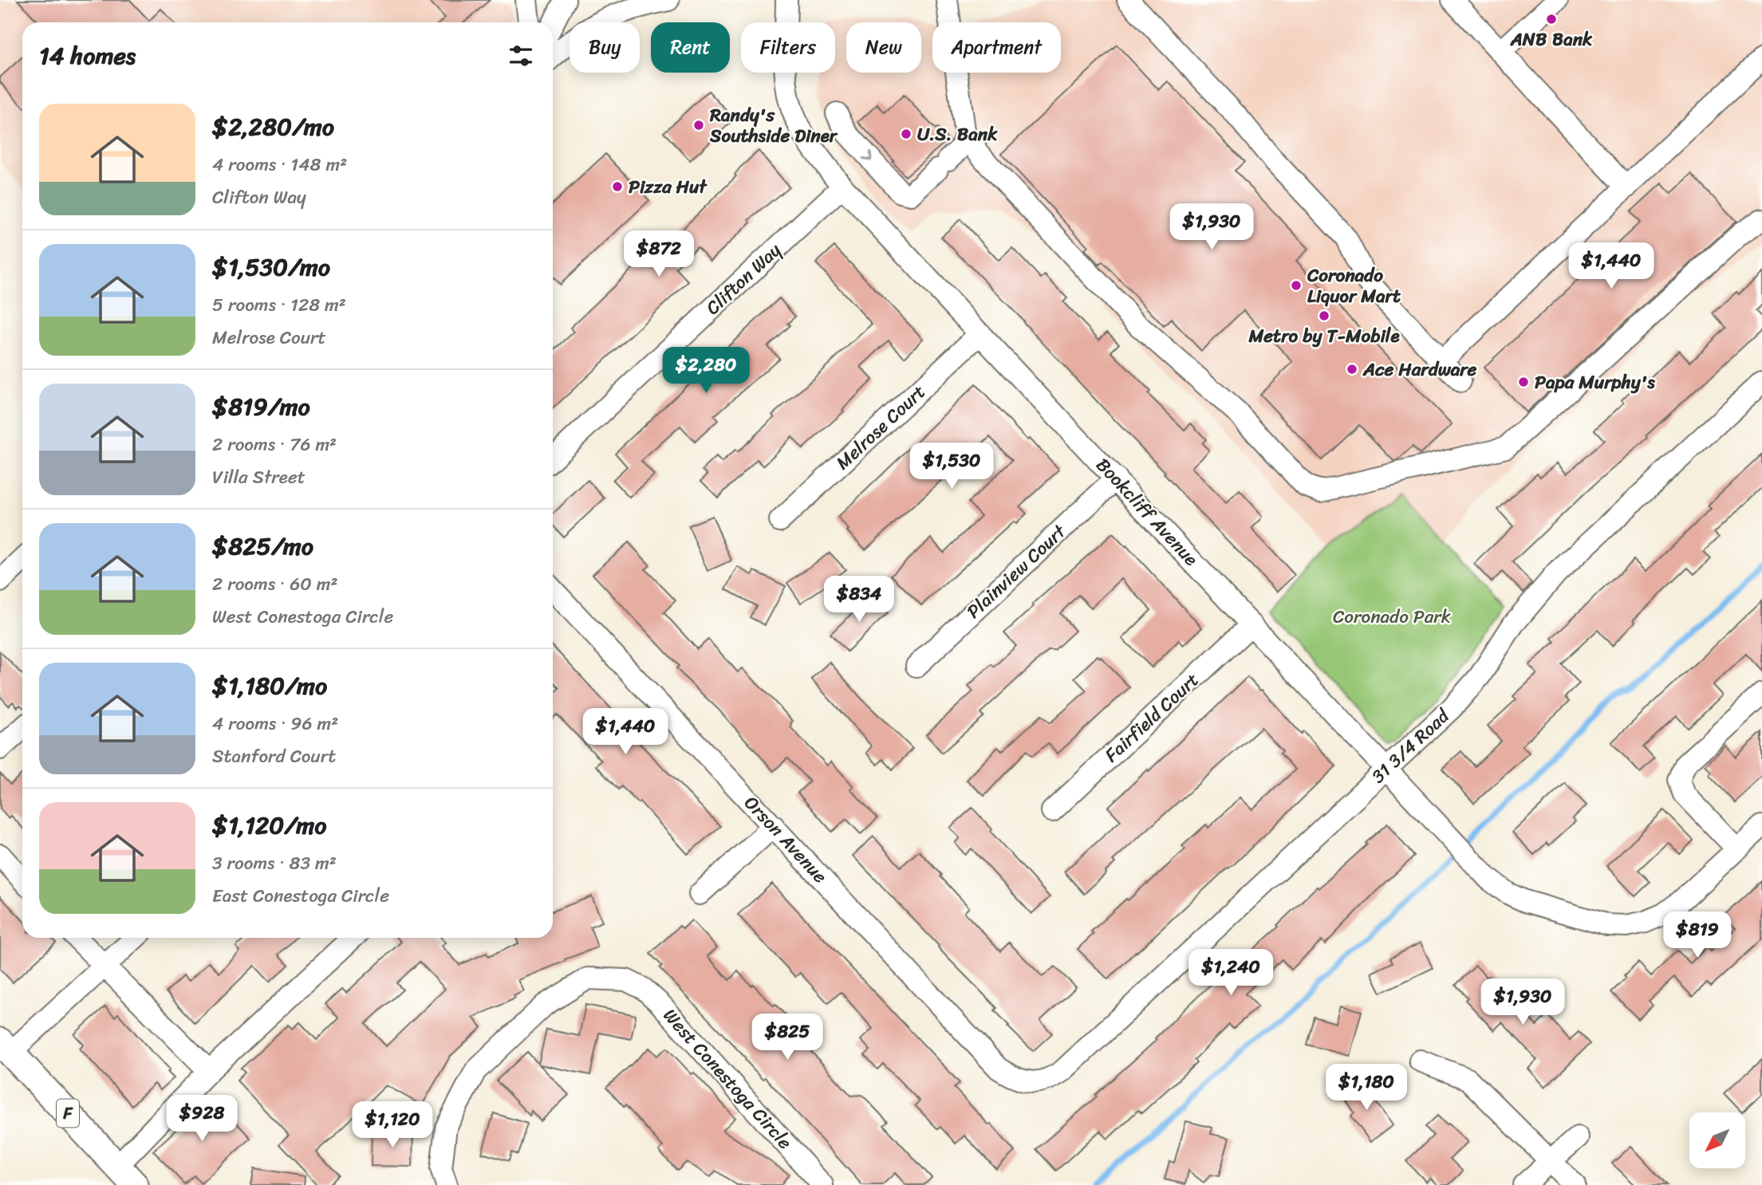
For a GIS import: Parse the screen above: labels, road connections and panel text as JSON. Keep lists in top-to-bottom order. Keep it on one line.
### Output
{"streets":{"main road":["F"],"street":["Clifton Way","Melrose Court","Bookcliff Avenue","Plainview Court","Fairfield Court","31 3/4 Road","Orson Avenue","West Conestoga Circle"]},"crossings":[["Clifton Way","Bookcliff Avenue"],["Melrose Court","Bookcliff Avenue"],["Bookcliff Avenue","Plainview Court"],["Bookcliff Avenue","Fairfield Court"],["Bookcliff Avenue","31 3/4 Road"],["31 3/4 Road","Orson Avenue"]],"parks":["Coronado Park"],"places":["ANB Bank","Randy's Southside Diner","U.S. Bank","Pizza Hut","Coronado Liquor Mart","Metro by T-Mobile","Ace Hardware","Papa Murphy's"],"north":"bottom left","page":{"chip":["Buy","Rent","Filters","New","Apartment"],"heading":"14 homes","list":[{"name":"$2,280/mo","note":"4 rooms · 148 m² · Clifton Way"},{"name":"$1,530/mo","note":"5 rooms · 128 m² · Melrose Court"},{"name":"$819/mo","note":"2 rooms · 76 m² · Villa Street"},{"name":"$825/mo","note":"2 rooms · 60 m² · West Conestoga Circle"},{"name":"$1,180/mo","note":"4 rooms · 96 m² · Stanford Court"},{"name":"$1,120/mo","note":"3 rooms · 83 m² · East Conestoga Circle"}],"price":["$1,930","$872","$1,440","$2,280","$1,530","$834","$1,440","$819","$1,240","$1,930","$825","$1,180","$928","$1,120"]}}
